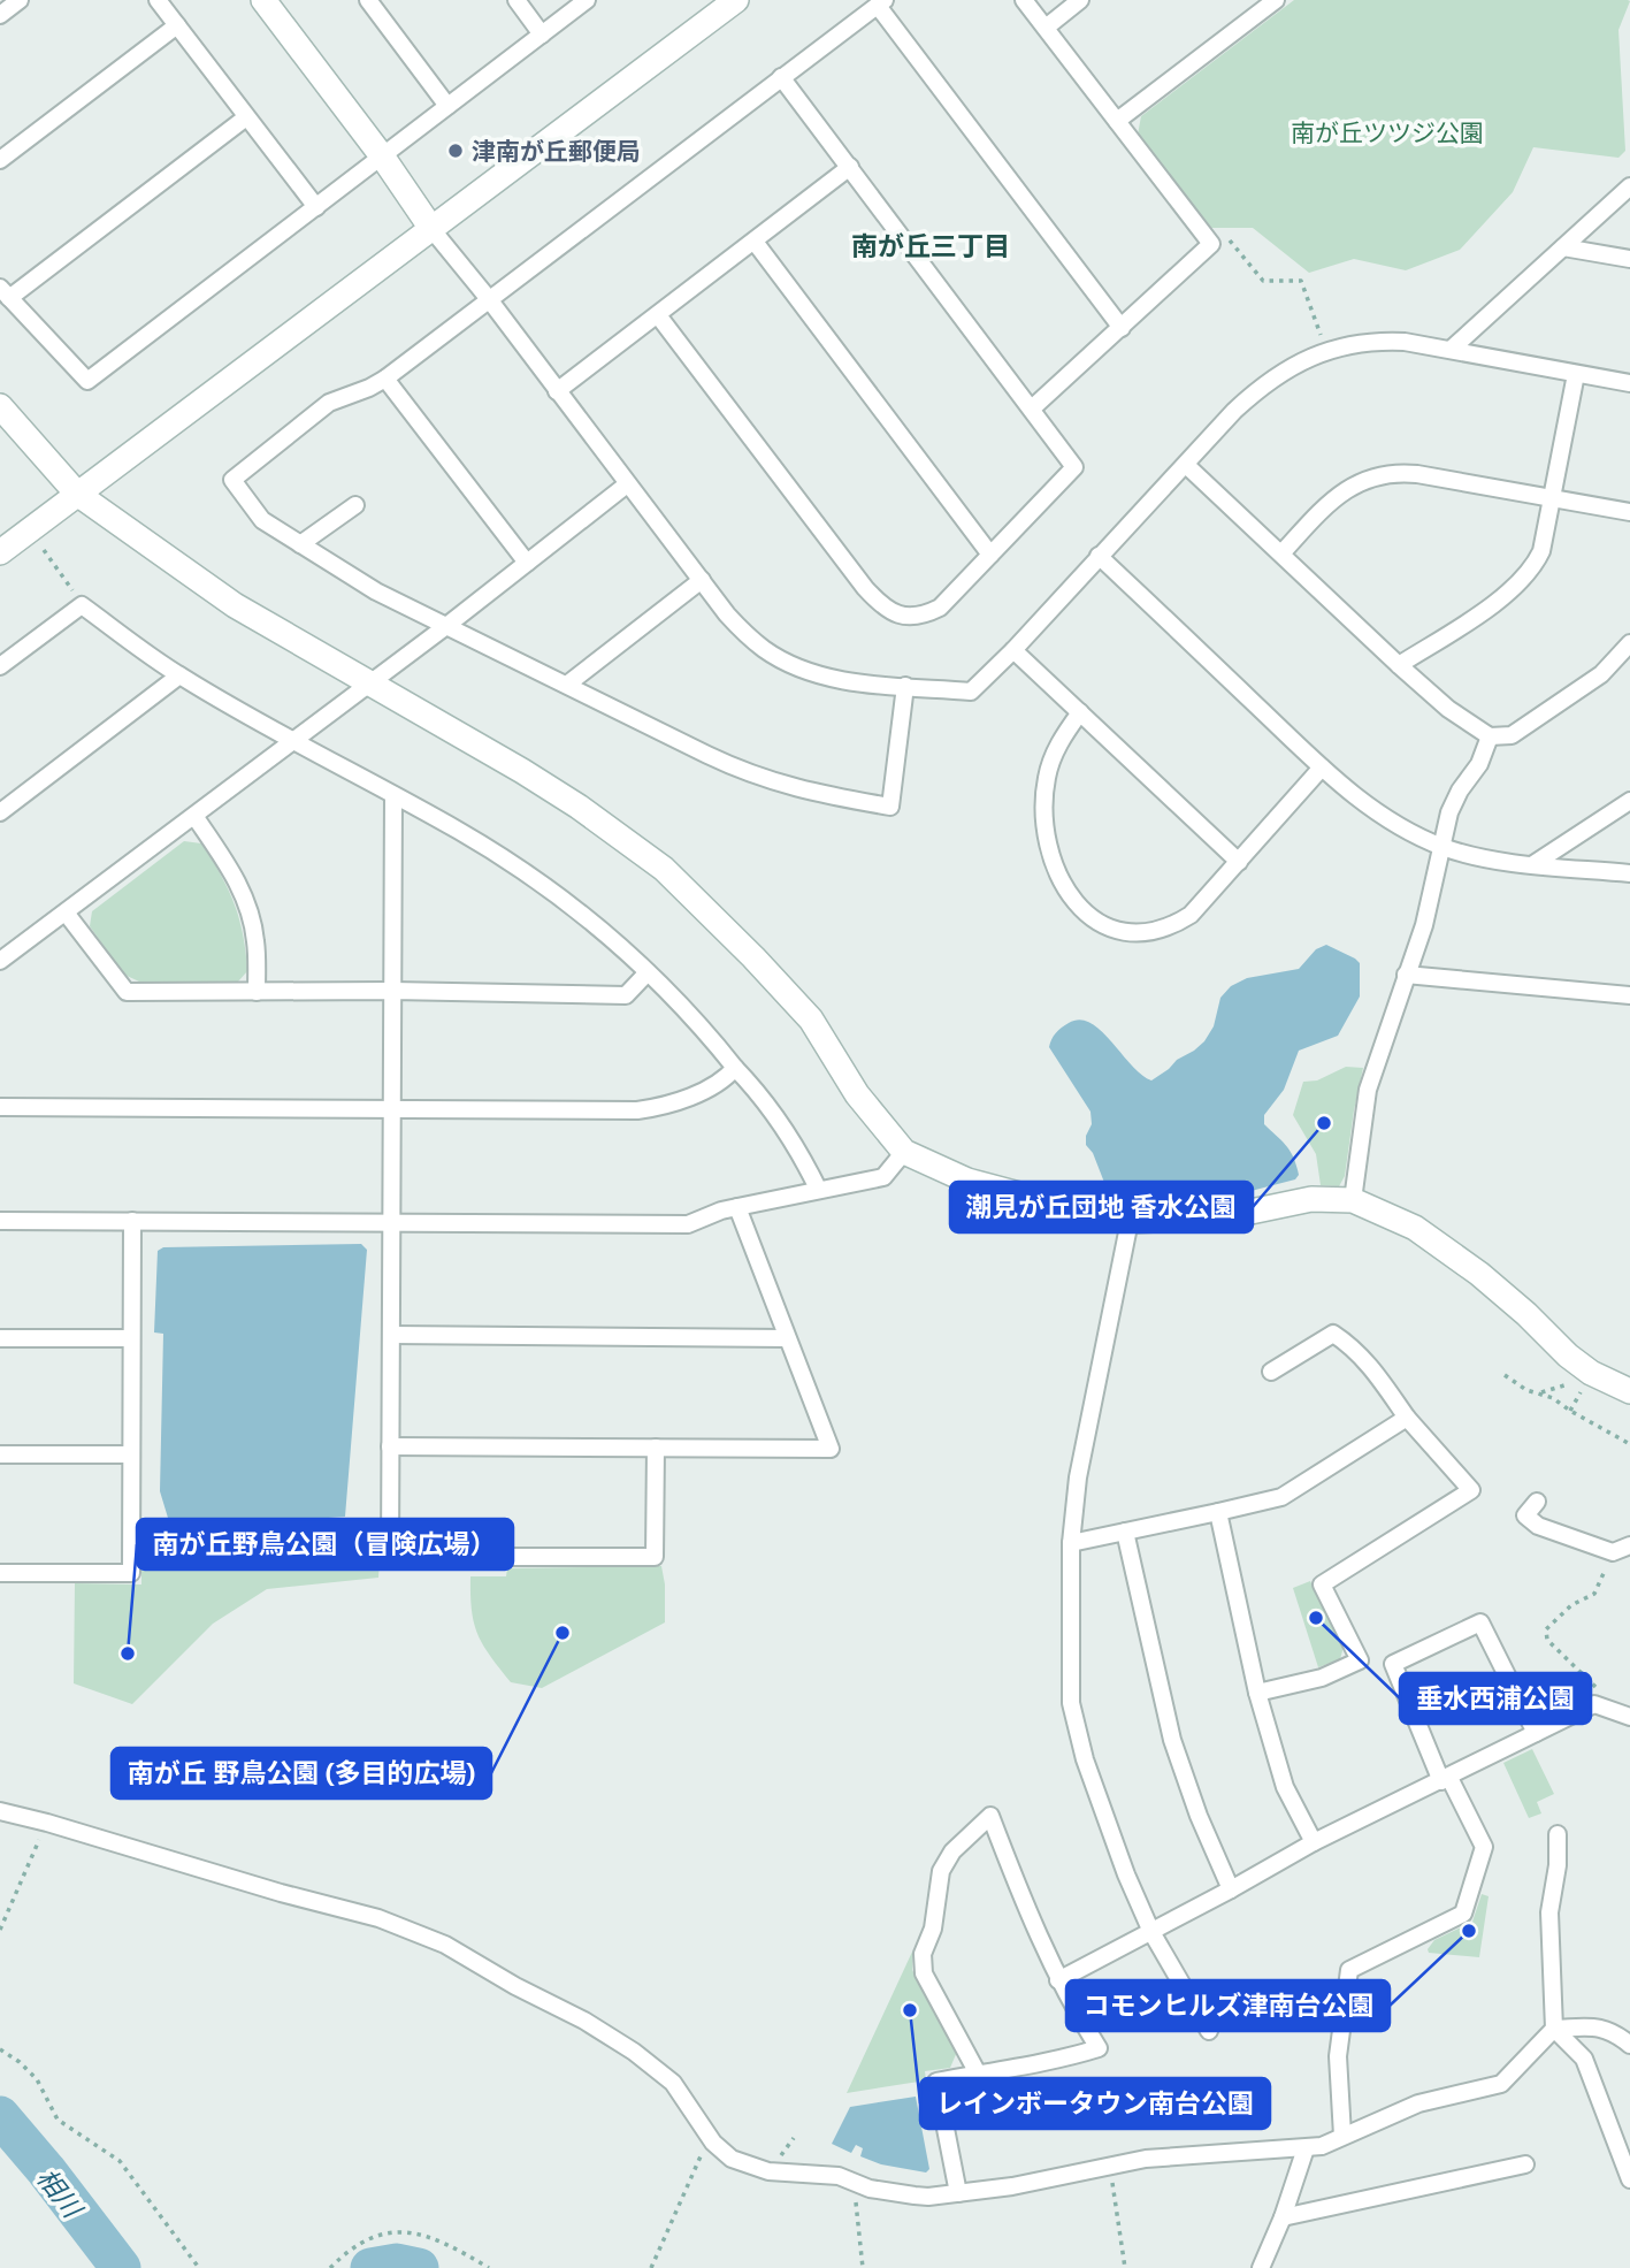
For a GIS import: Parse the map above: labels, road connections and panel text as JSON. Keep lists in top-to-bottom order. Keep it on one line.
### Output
{"districts":["南が丘三丁目"],"water":["相川"],"parks":["南が丘ツツジ公園"],"places":["津南が丘郵便局","潮見が丘団地 香水公園","垂水西浦公園","南が丘 野鳥公園 (多目的広場)","南が丘野鳥公園（冒険広場）","コモンヒルズ津南台公園","レインボータウン南台公園"]}
